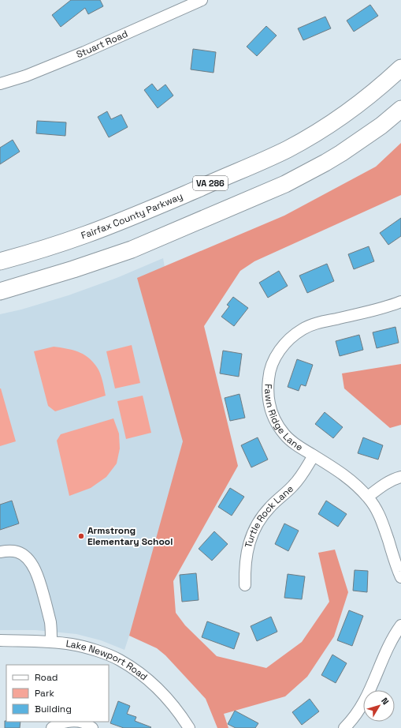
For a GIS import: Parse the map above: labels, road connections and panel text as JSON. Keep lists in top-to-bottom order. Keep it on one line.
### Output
{"streets":{"highway":["VA 286","Fairfax County Parkway"],"street":["Stuart Road","Fawn Ridge Lane","Turtle Rock Lane","Lake Newport Road"]},"crossings":[["Fawn Ridge Lane","Turtle Rock Lane"]],"places":["Armstrong Elementary School"],"legend":["Road","Park","Building"],"north":"top right"}
